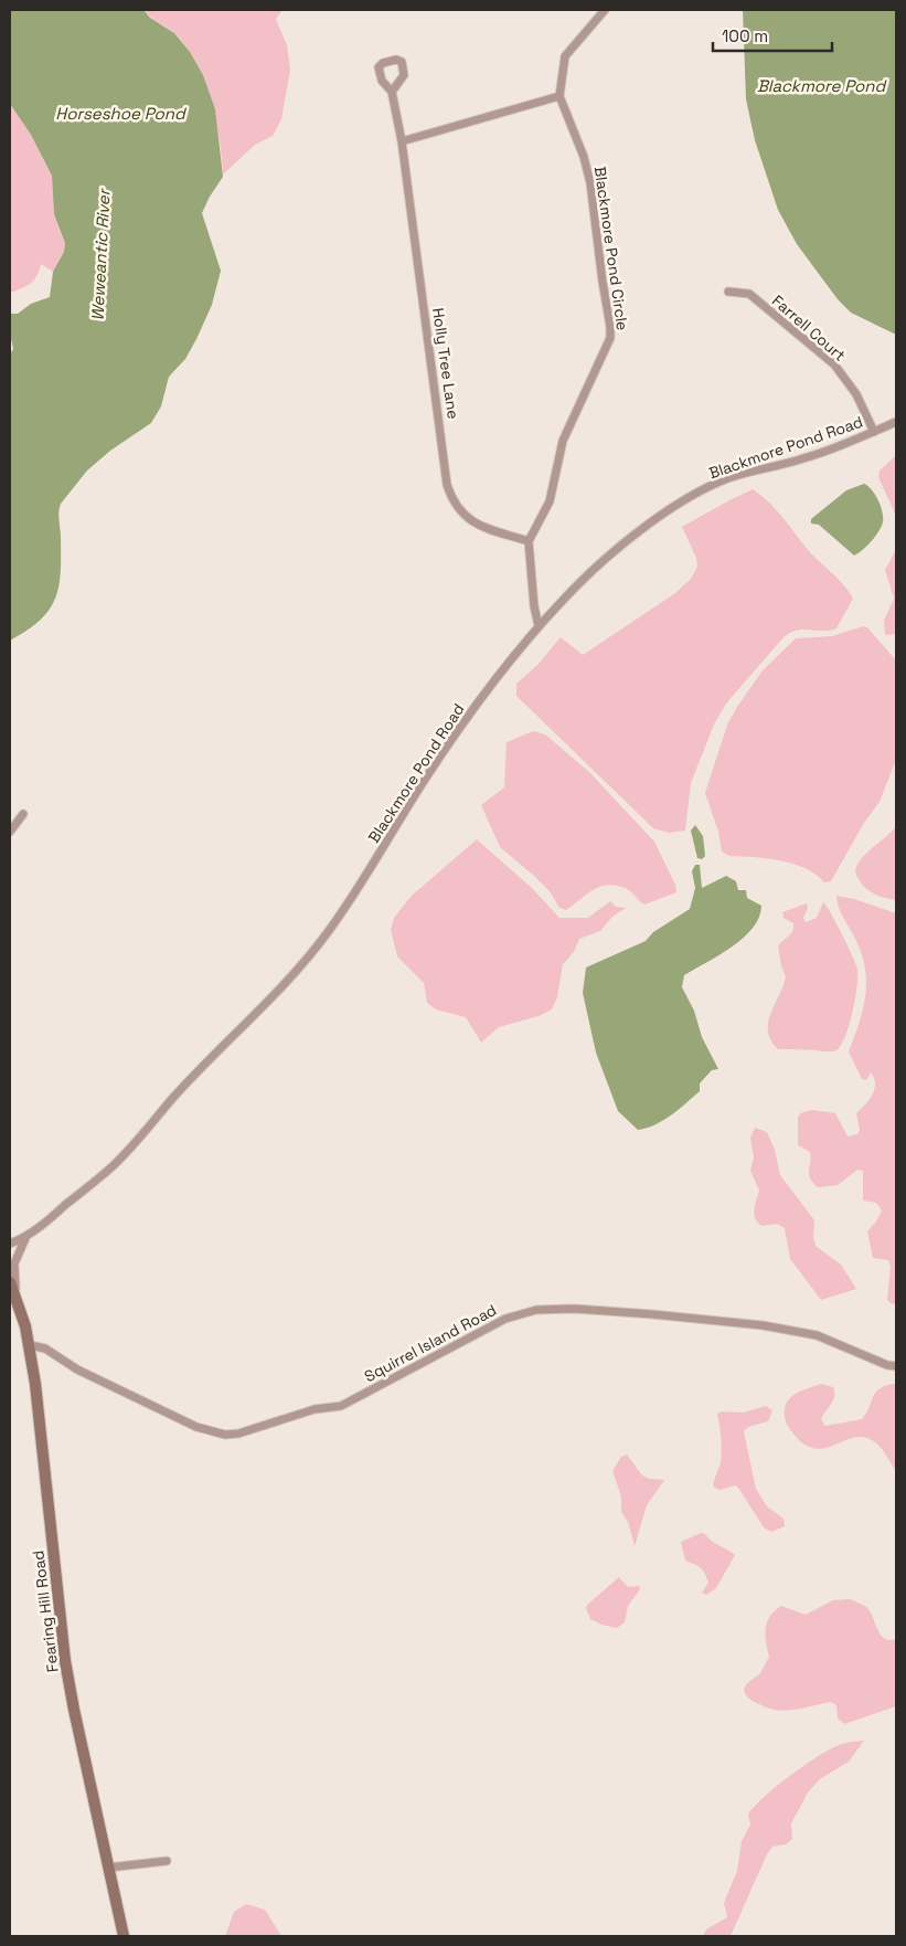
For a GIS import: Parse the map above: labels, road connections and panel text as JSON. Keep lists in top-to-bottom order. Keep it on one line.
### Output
{"streets":{"main road":["Fearing Hill Road"],"street":["Blackmore Pond Circle","Farrell Court","Holly Tree Lane","Blackmore Pond Road","Squirrel Island Road"]},"crossings":[["Blackmore Pond Circle","Holly Tree Lane"],["Farrell Court","Blackmore Pond Road"],["Blackmore Pond Road","Fearing Hill Road"],["Squirrel Island Road","Fearing Hill Road"]],"water":["Blackmore Pond","Horseshoe Pond","Weweantic River"],"scale_bar":"100 m"}
